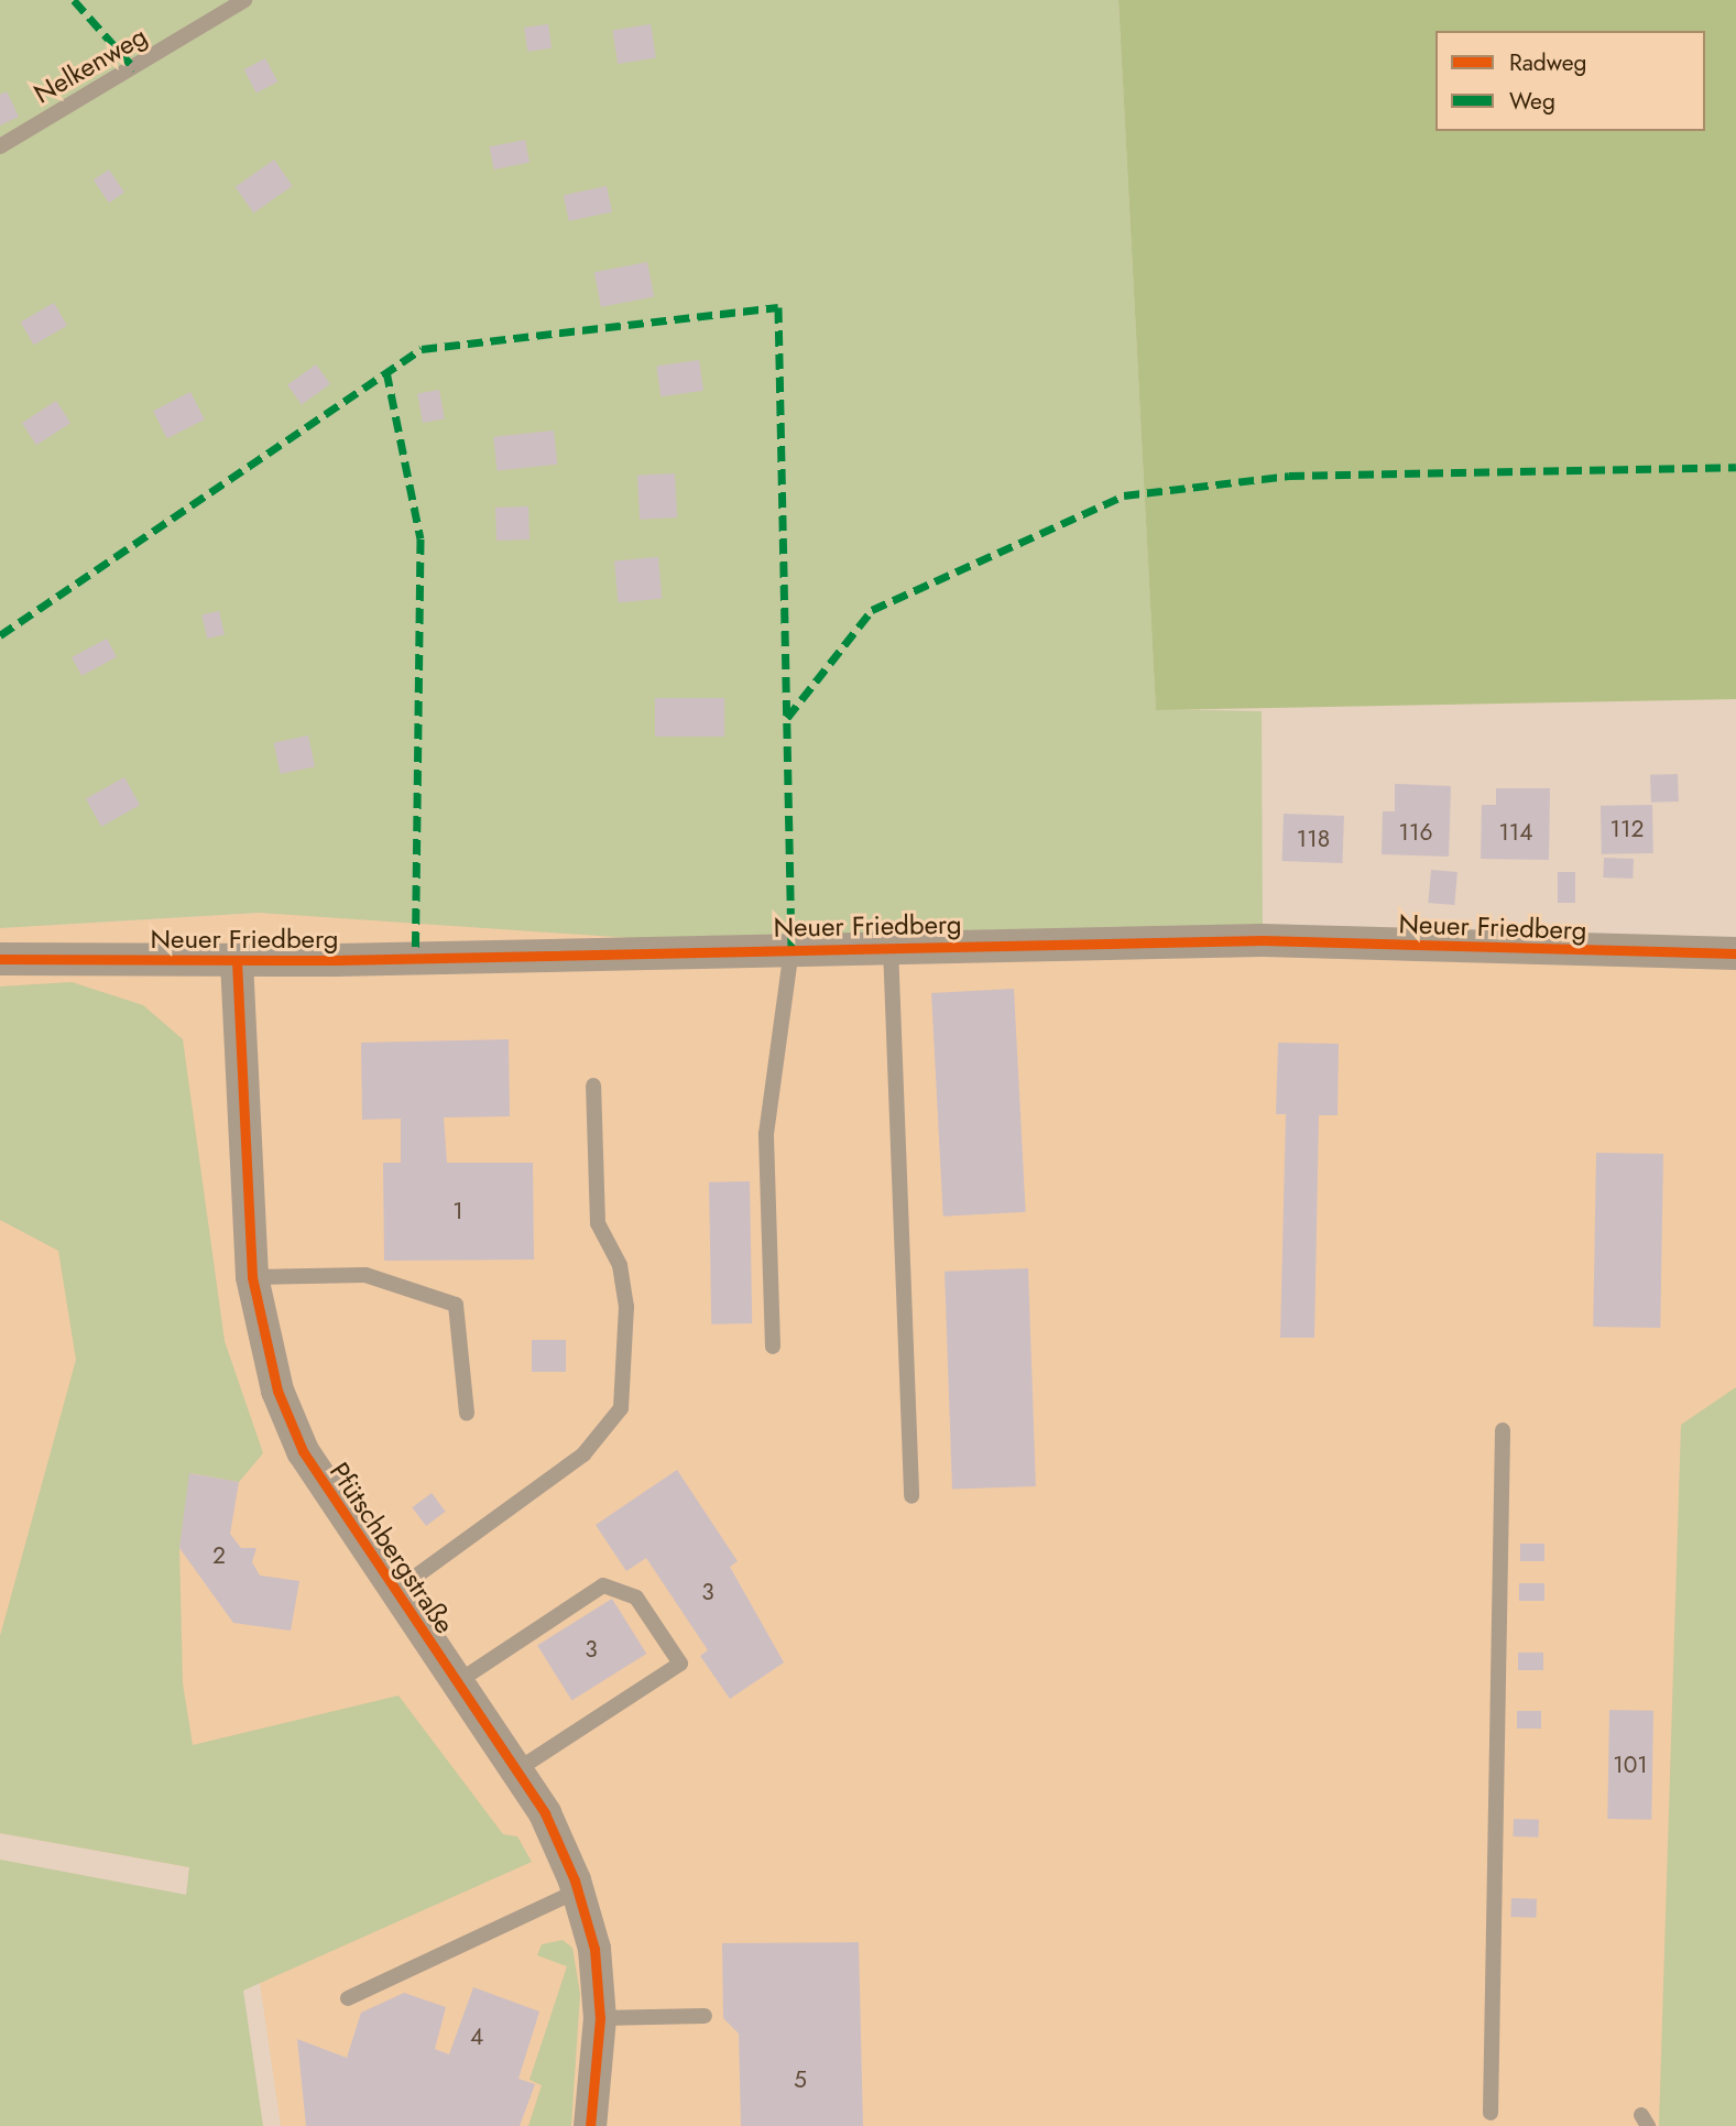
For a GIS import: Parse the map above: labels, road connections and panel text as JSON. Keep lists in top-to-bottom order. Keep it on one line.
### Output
{"streets":{"street":["Neuer Friedberg","Pfütschbergstraße"],"lane":["Nelkenweg"]},"crossings":[["Neuer Friedberg","Pfütschbergstraße"]],"house_numbers":["112","116","114","118","1","2","3","3","101","4","5"],"legend":["Radweg","Weg"]}
